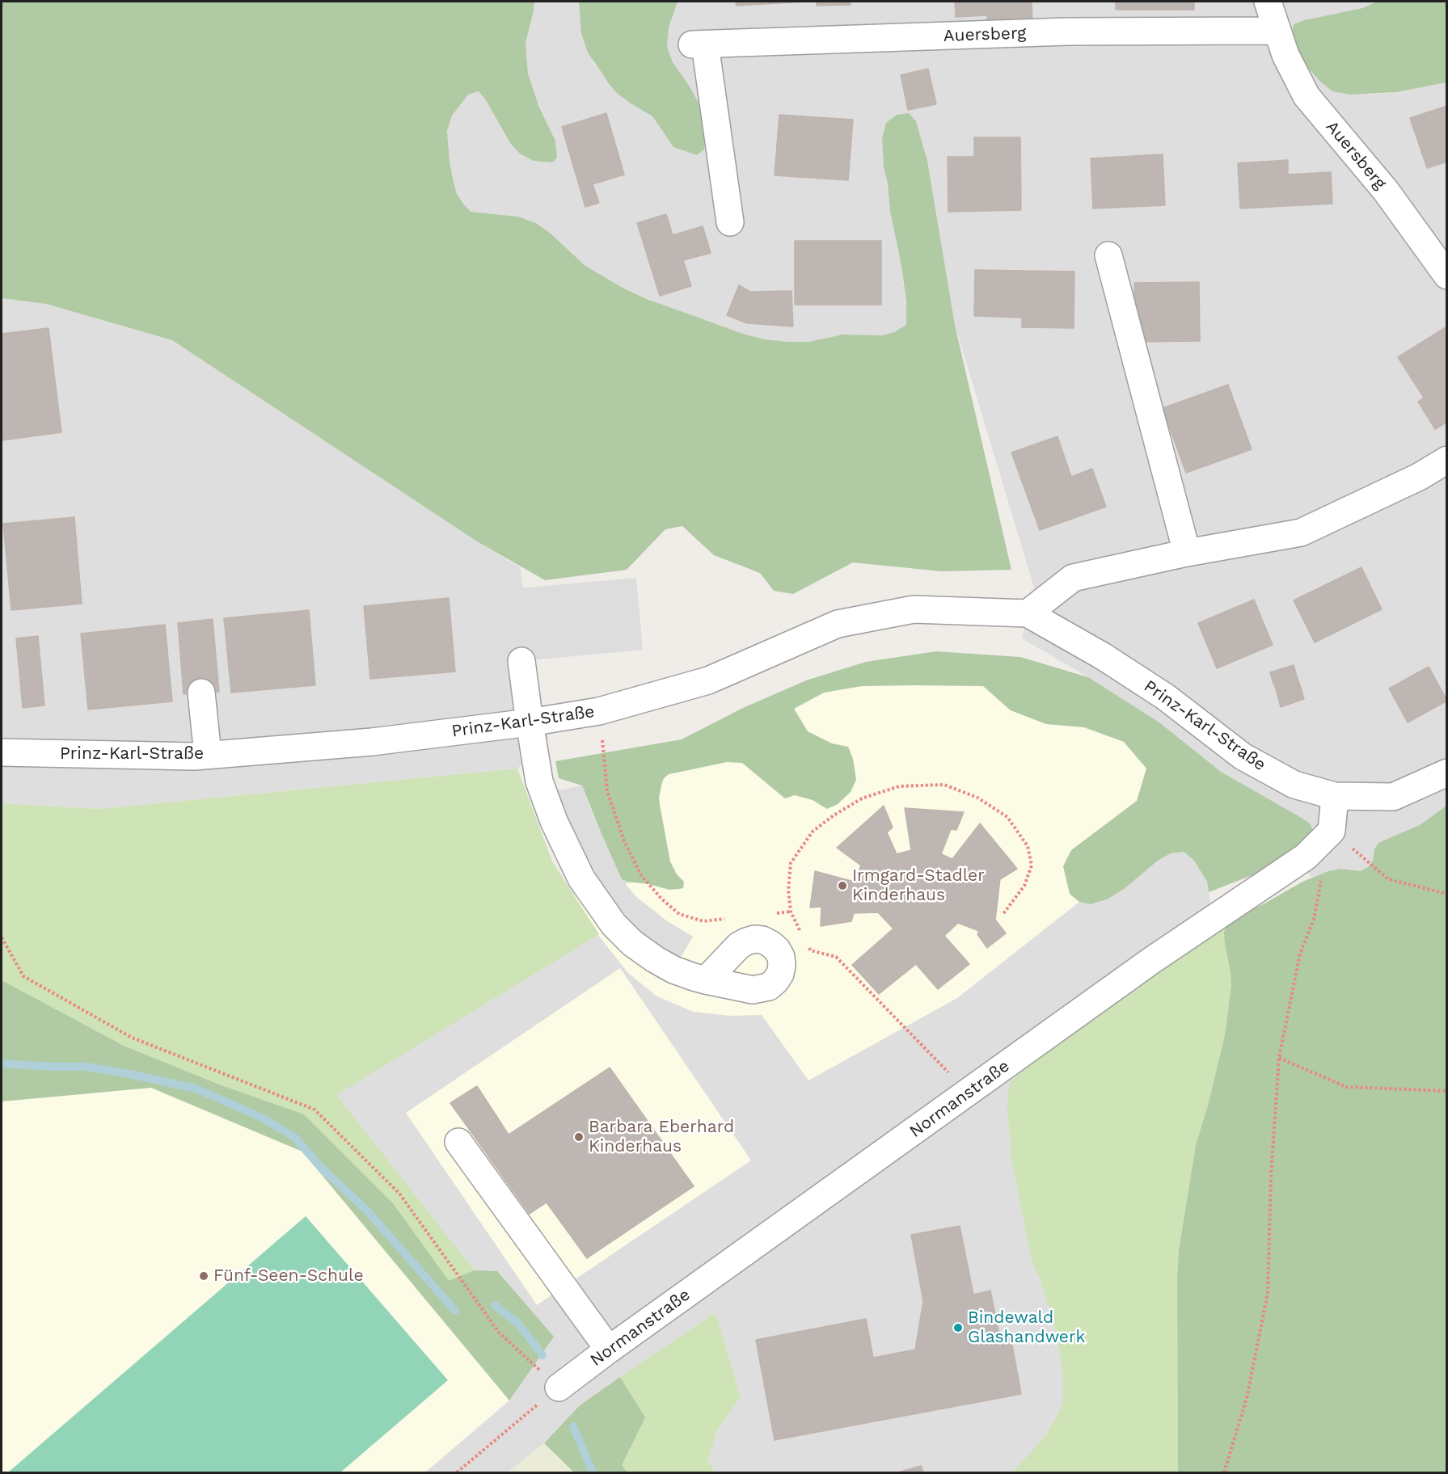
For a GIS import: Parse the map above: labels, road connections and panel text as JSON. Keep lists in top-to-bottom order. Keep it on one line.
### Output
{"streets":{"street":["Auersberg","Prinz-Karl-Straße","Normanstraße"]},"places":["Irmgard-Stadler Kinderhaus","Barbara Eberhard Kinderhaus","Fünf-Seen-Schule","Bindewald Glashandwerk"]}
